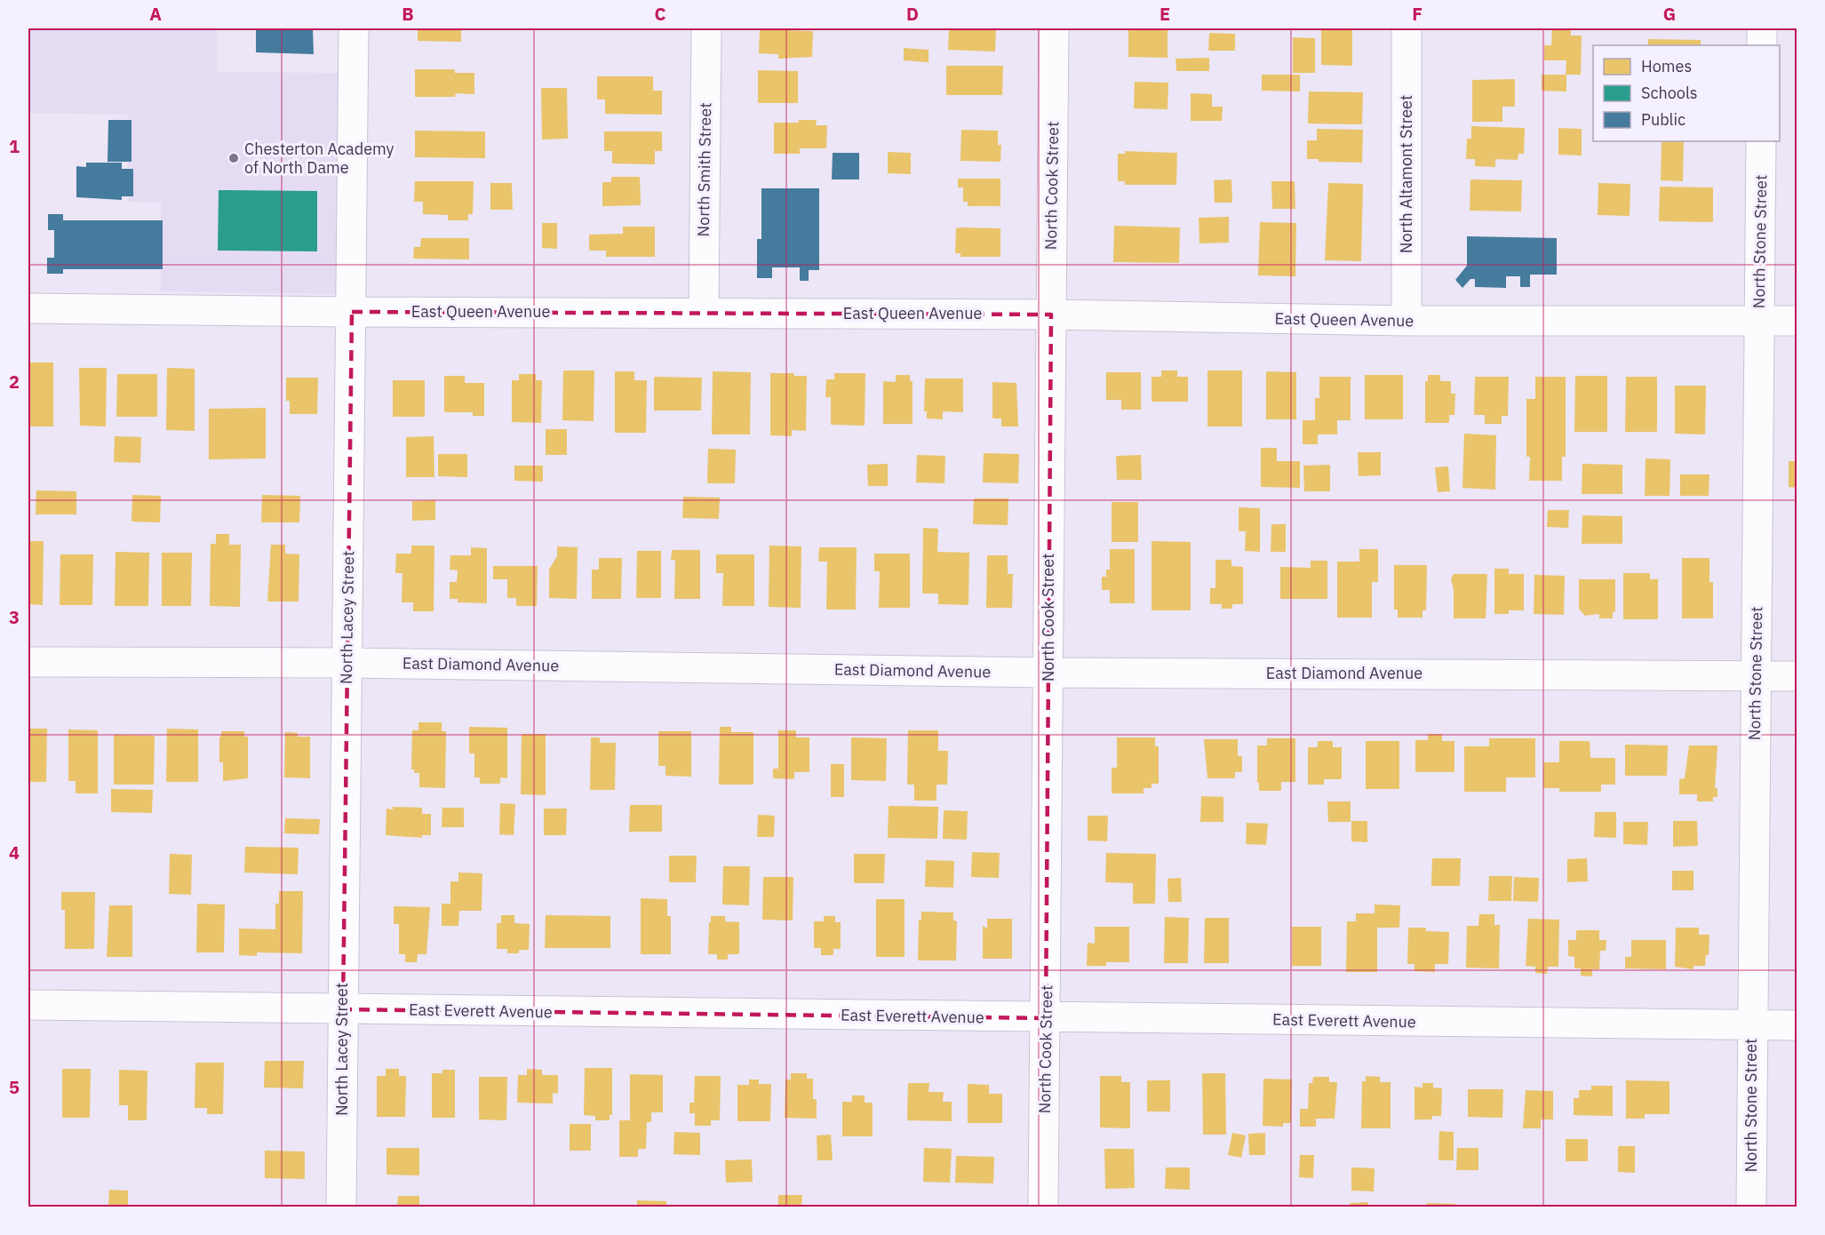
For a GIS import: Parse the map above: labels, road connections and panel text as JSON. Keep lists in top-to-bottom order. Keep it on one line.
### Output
{"streets":{"street":["North Smith Street","North Altamont Street","North Cook Street","North Stone Street","East Queen Avenue","North Lacey Street","East Diamond Avenue","East Everett Avenue"]},"crossings":[["North Smith Street","East Queen Avenue"],["North Altamont Street","East Queen Avenue"],["North Cook Street","East Queen Avenue"],["North Cook Street","East Diamond Avenue"],["North Cook Street","East Everett Avenue"],["North Stone Street","East Queen Avenue"],["North Stone Street","East Diamond Avenue"],["North Stone Street","East Everett Avenue"],["East Queen Avenue","North Lacey Street"],["North Lacey Street","East Diamond Avenue"],["North Lacey Street","East Everett Avenue"]],"places":["Chesterton Academy of North Dame"],"legend":["Homes","Schools","Public"],"grid":{"columns":["A","B","C","D","E","F","G"],"rows":["1","2","3","4","5"]}}
